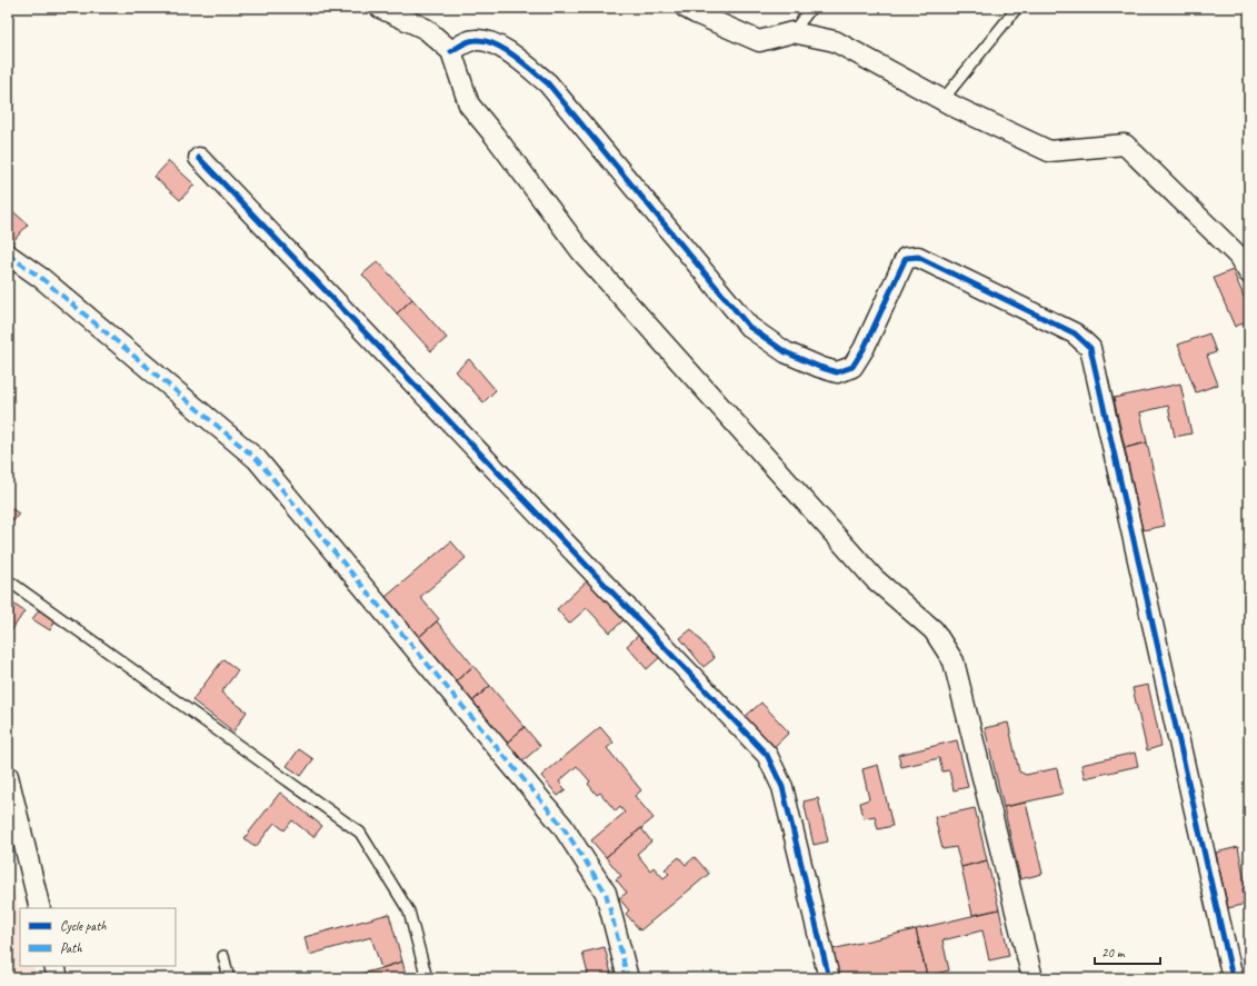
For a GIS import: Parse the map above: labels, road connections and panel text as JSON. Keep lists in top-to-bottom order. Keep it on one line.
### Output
{"legend":["Cycle path","Path"],"scale_bar":"20 m"}
